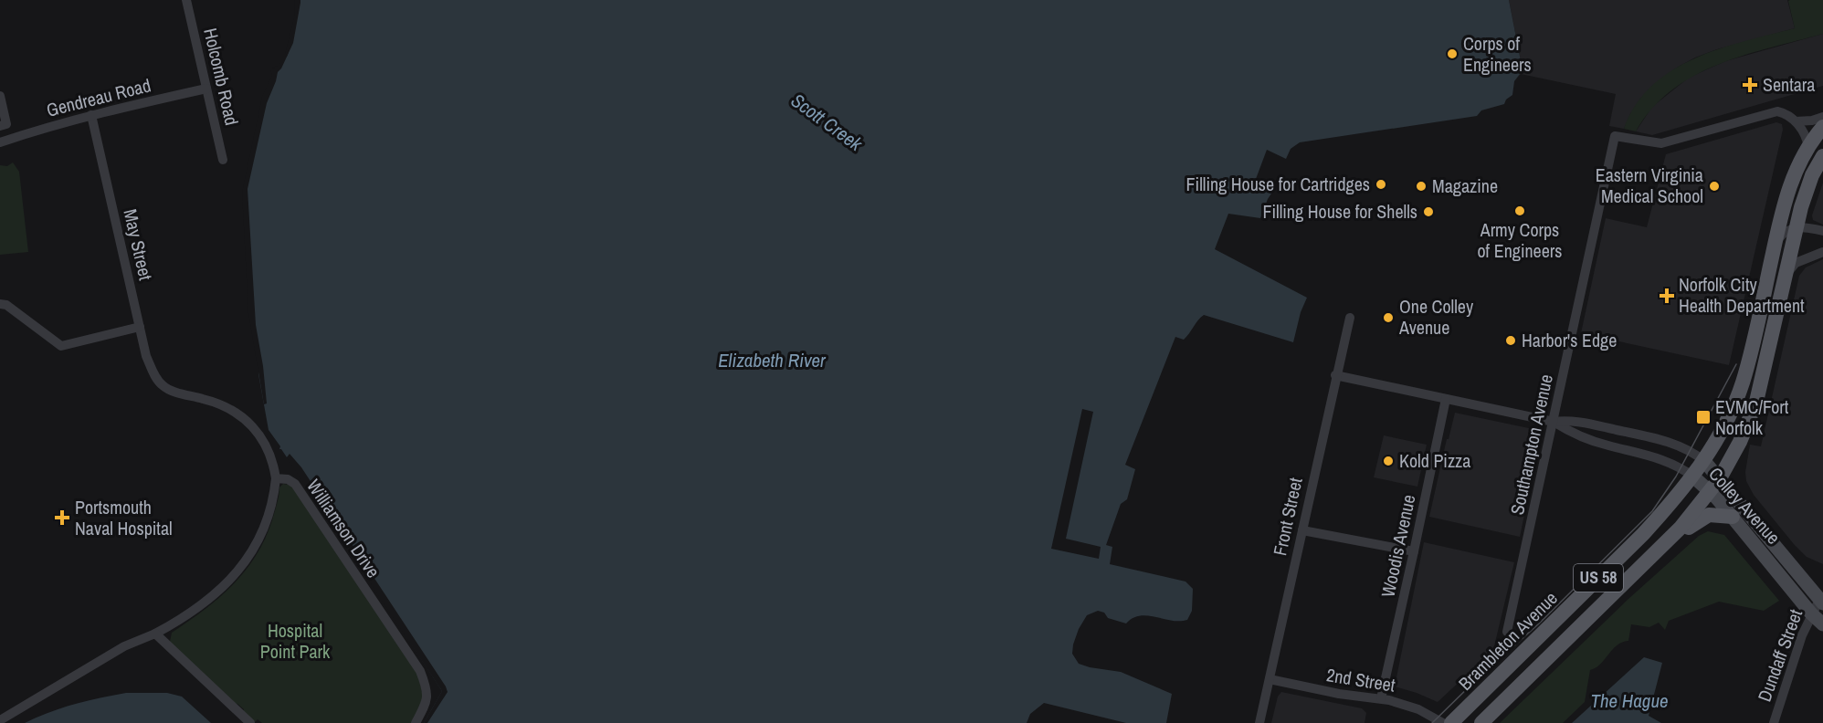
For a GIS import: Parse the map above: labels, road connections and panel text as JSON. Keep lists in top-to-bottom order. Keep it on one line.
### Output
{"streets":{"main road":["Colley Avenue","US 58","Brambleton Avenue"],"street":["Holcomb Road","Gendreau Road","May Street","Southampton Avenue","Front Street","Williamson Drive","Woodis Avenue","Dundaff Street","2nd Street"]},"crossings":[["Holcomb Road","Gendreau Road"],["Gendreau Road","May Street"],["May Street","Williamson Drive"],["Southampton Avenue","Colley Avenue"],["Colley Avenue","Front Street"],["Colley Avenue","Woodis Avenue"],["Colley Avenue","US 58"],["Colley Avenue","Brambleton Avenue"],["Colley Avenue","Dundaff Street"],["Front Street","2nd Street"],["Woodis Avenue","2nd Street"]],"water":["Scott Creek","Elizabeth River","The Hague"],"parks":["Hospital Point Park"],"places":{"other":["Corps of Engineers","Filling House for Cartridges","Magazine","Eastern Virginia Medical School","Army Corps of Engineers","Filling House for Shells","One Colley Avenue","Harbor's Edge","Kold Pizza"],"health":["Sentara","Norfolk City Health Department","Portsmouth Naval Hospital"],"transit":["EVMC/Fort Norfolk"]}}
